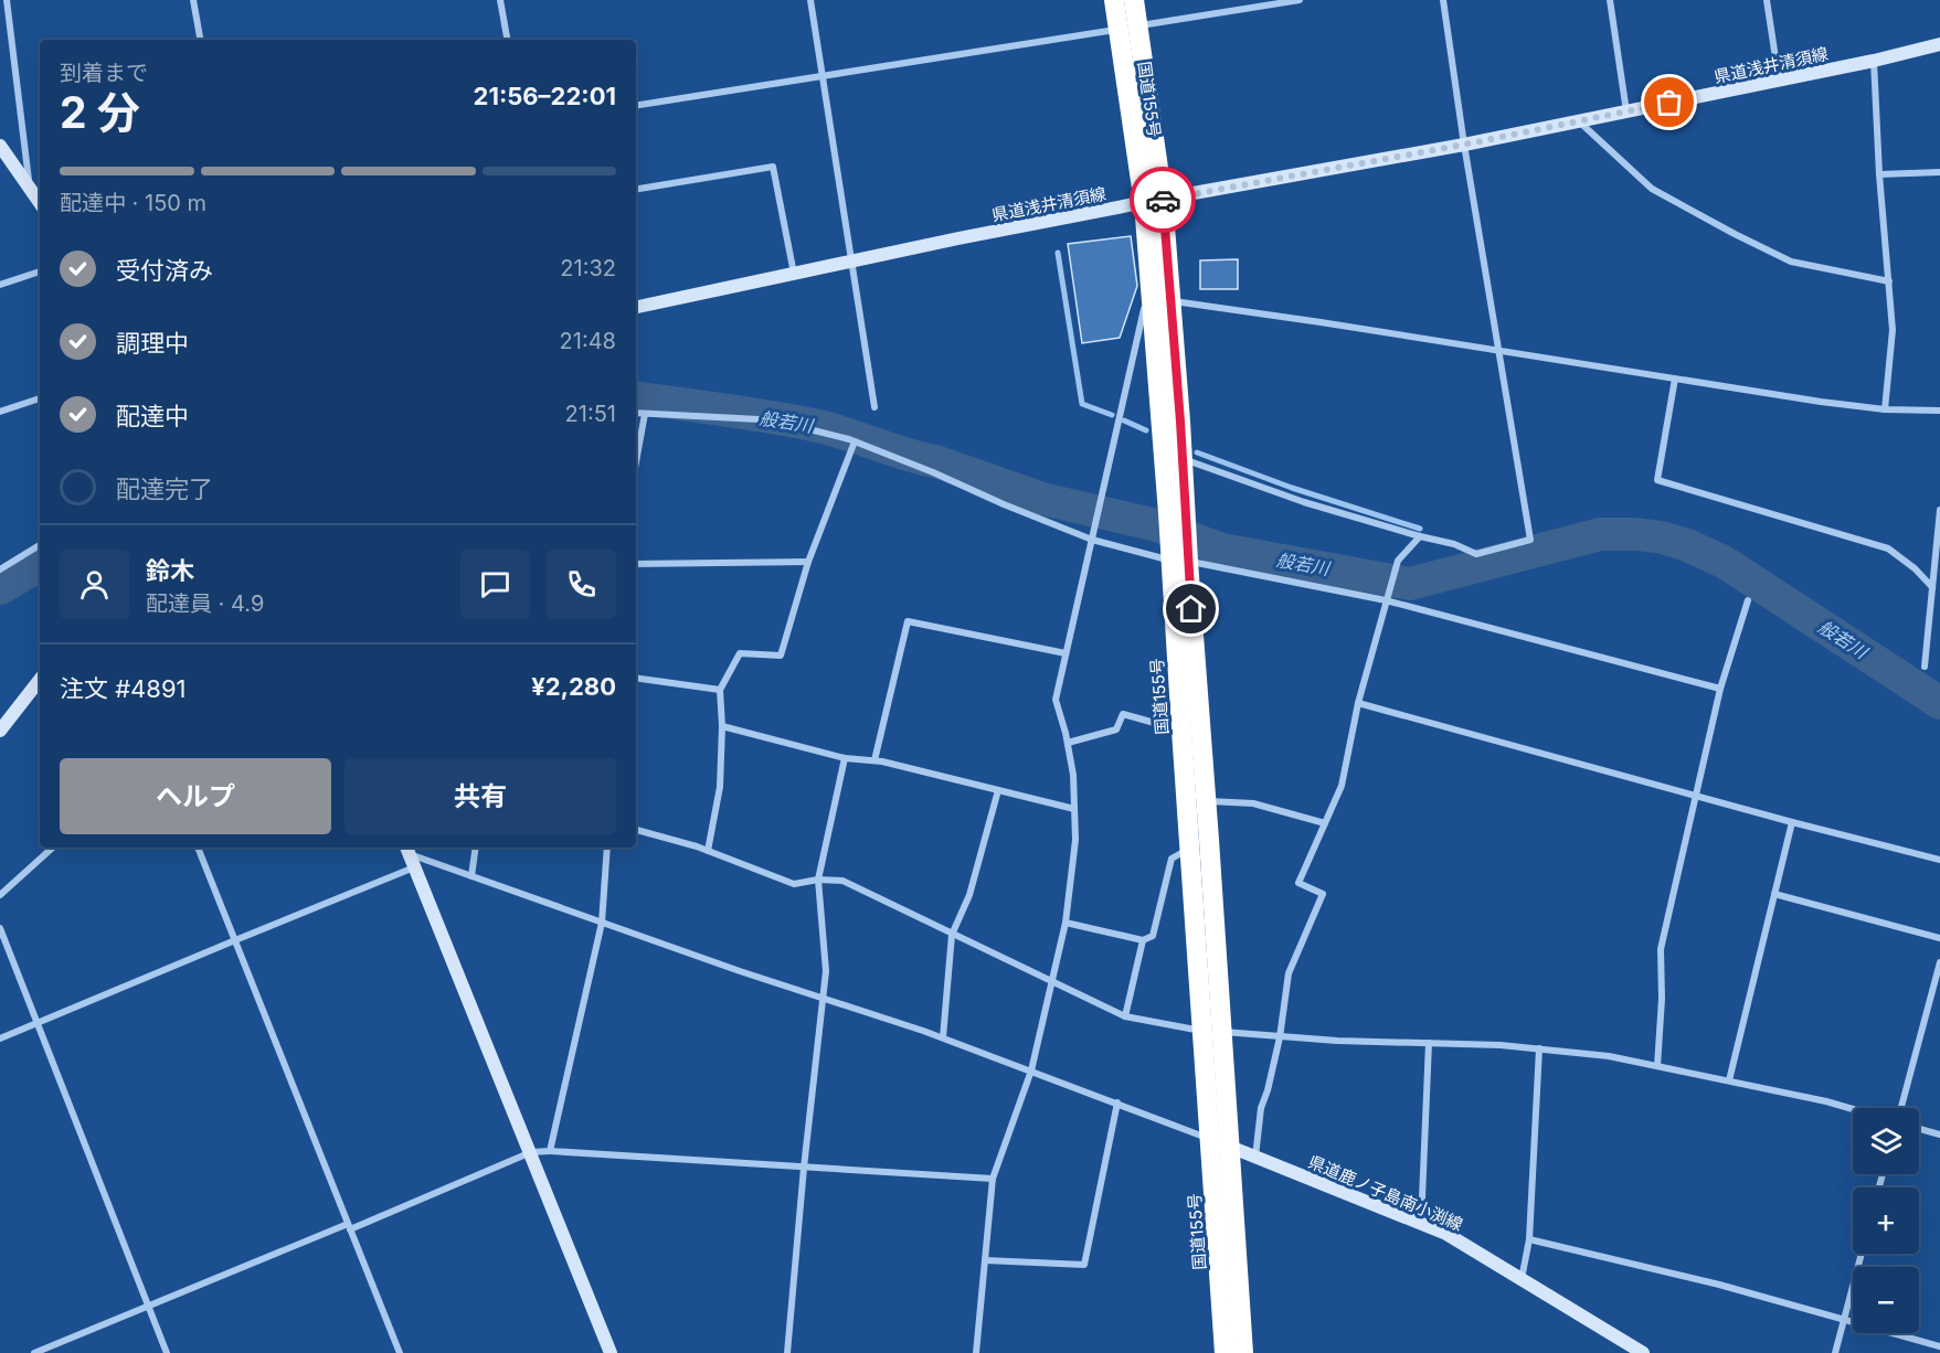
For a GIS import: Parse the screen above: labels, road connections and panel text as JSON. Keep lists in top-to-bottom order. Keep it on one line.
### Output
{"streets":{"highway":["国道155号"],"main road":["県道浅井清須線","県道鹿ノ子島南小渕線"]},"crossings":[["県道浅井清須線","国道155号"],["国道155号","県道鹿ノ子島南小渕線"]],"water":["般若川"],"page":{"heading":["2 分","到着まで","21:56–22:01"],"panel":["鈴木","配達員 · 4.9","注文 #4891","¥2,280"],"bar":"配達中 · 150 m","list":[["受付済み","21:32"],["調理中","21:48"],["配達中","21:51"],"配達完了"],"buttons":["ヘルプ","共有"],"map_buttons":["+","−"]}}
